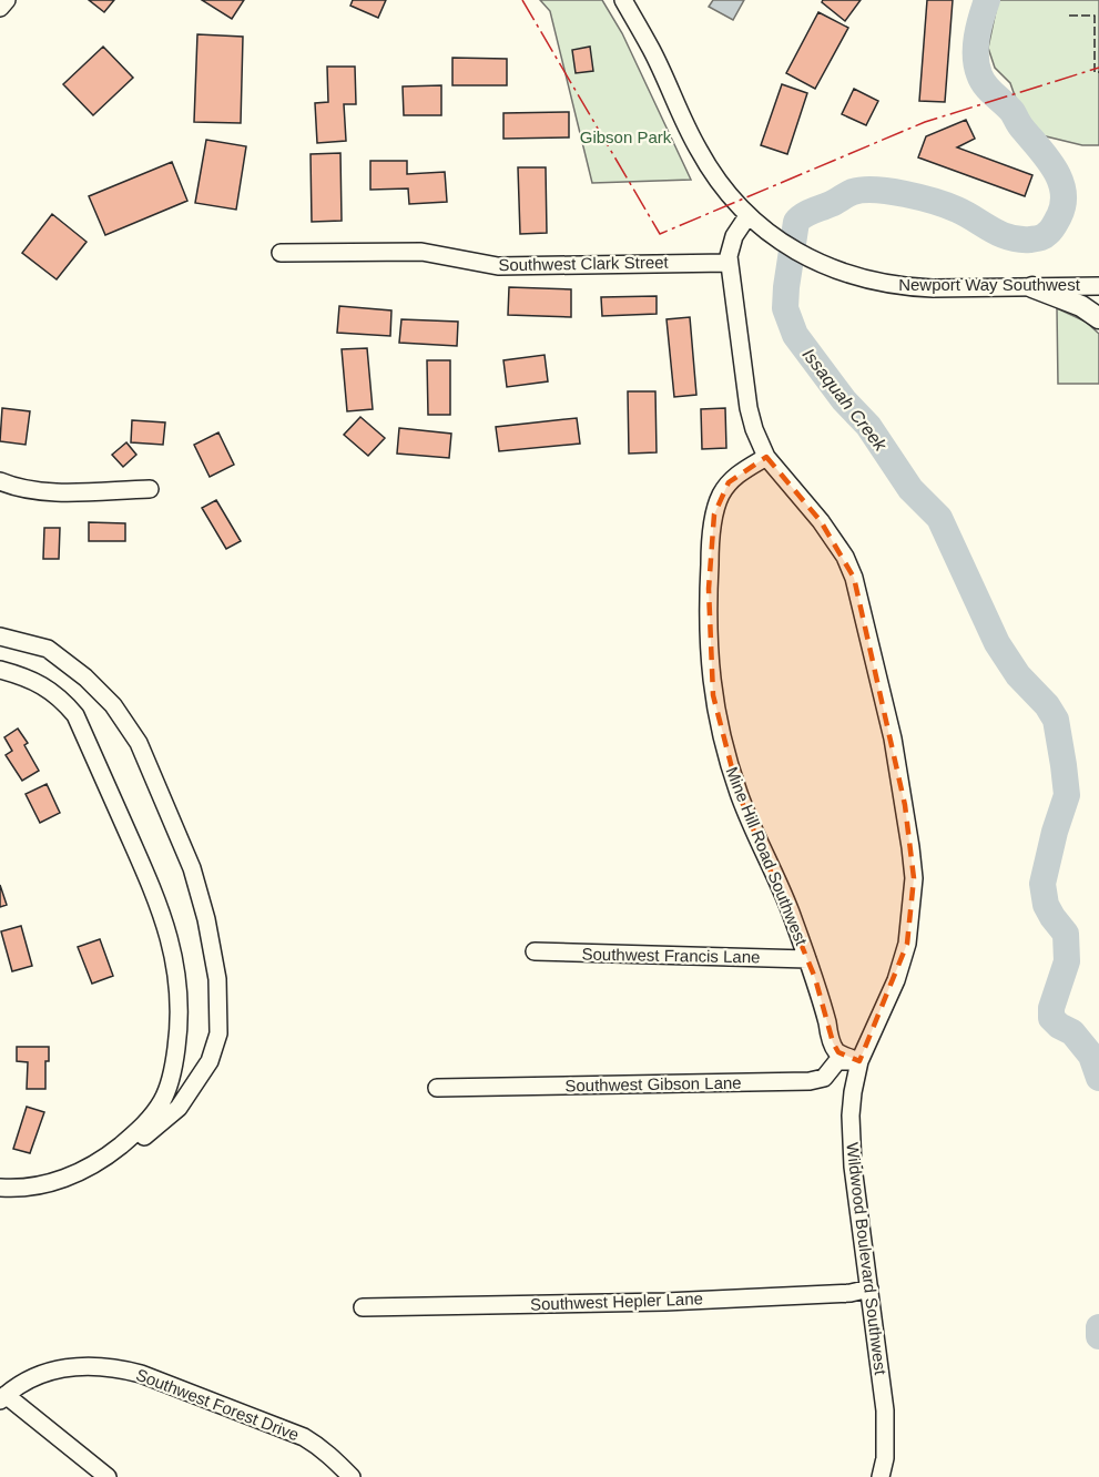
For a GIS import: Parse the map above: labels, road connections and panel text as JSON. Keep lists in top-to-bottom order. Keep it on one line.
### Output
{"streets":{"street":["Southwest Clark Street","Newport Way Southwest","Mine Hill Road Southwest","Southwest Francis Lane","Southwest Gibson Lane","Wildwood Boulevard Southwest","Southwest Hepler Lane","Southwest Forest Drive"]},"crossings":[["Southwest Clark Street","Wildwood Boulevard Southwest"],["Newport Way Southwest","Wildwood Boulevard Southwest"],["Mine Hill Road Southwest","Southwest Francis Lane"],["Mine Hill Road Southwest","Southwest Gibson Lane"],["Mine Hill Road Southwest","Wildwood Boulevard Southwest"],["Southwest Gibson Lane","Wildwood Boulevard Southwest"],["Wildwood Boulevard Southwest","Southwest Hepler Lane"]],"water":["Issaquah Creek"],"parks":["Gibson Park"]}
